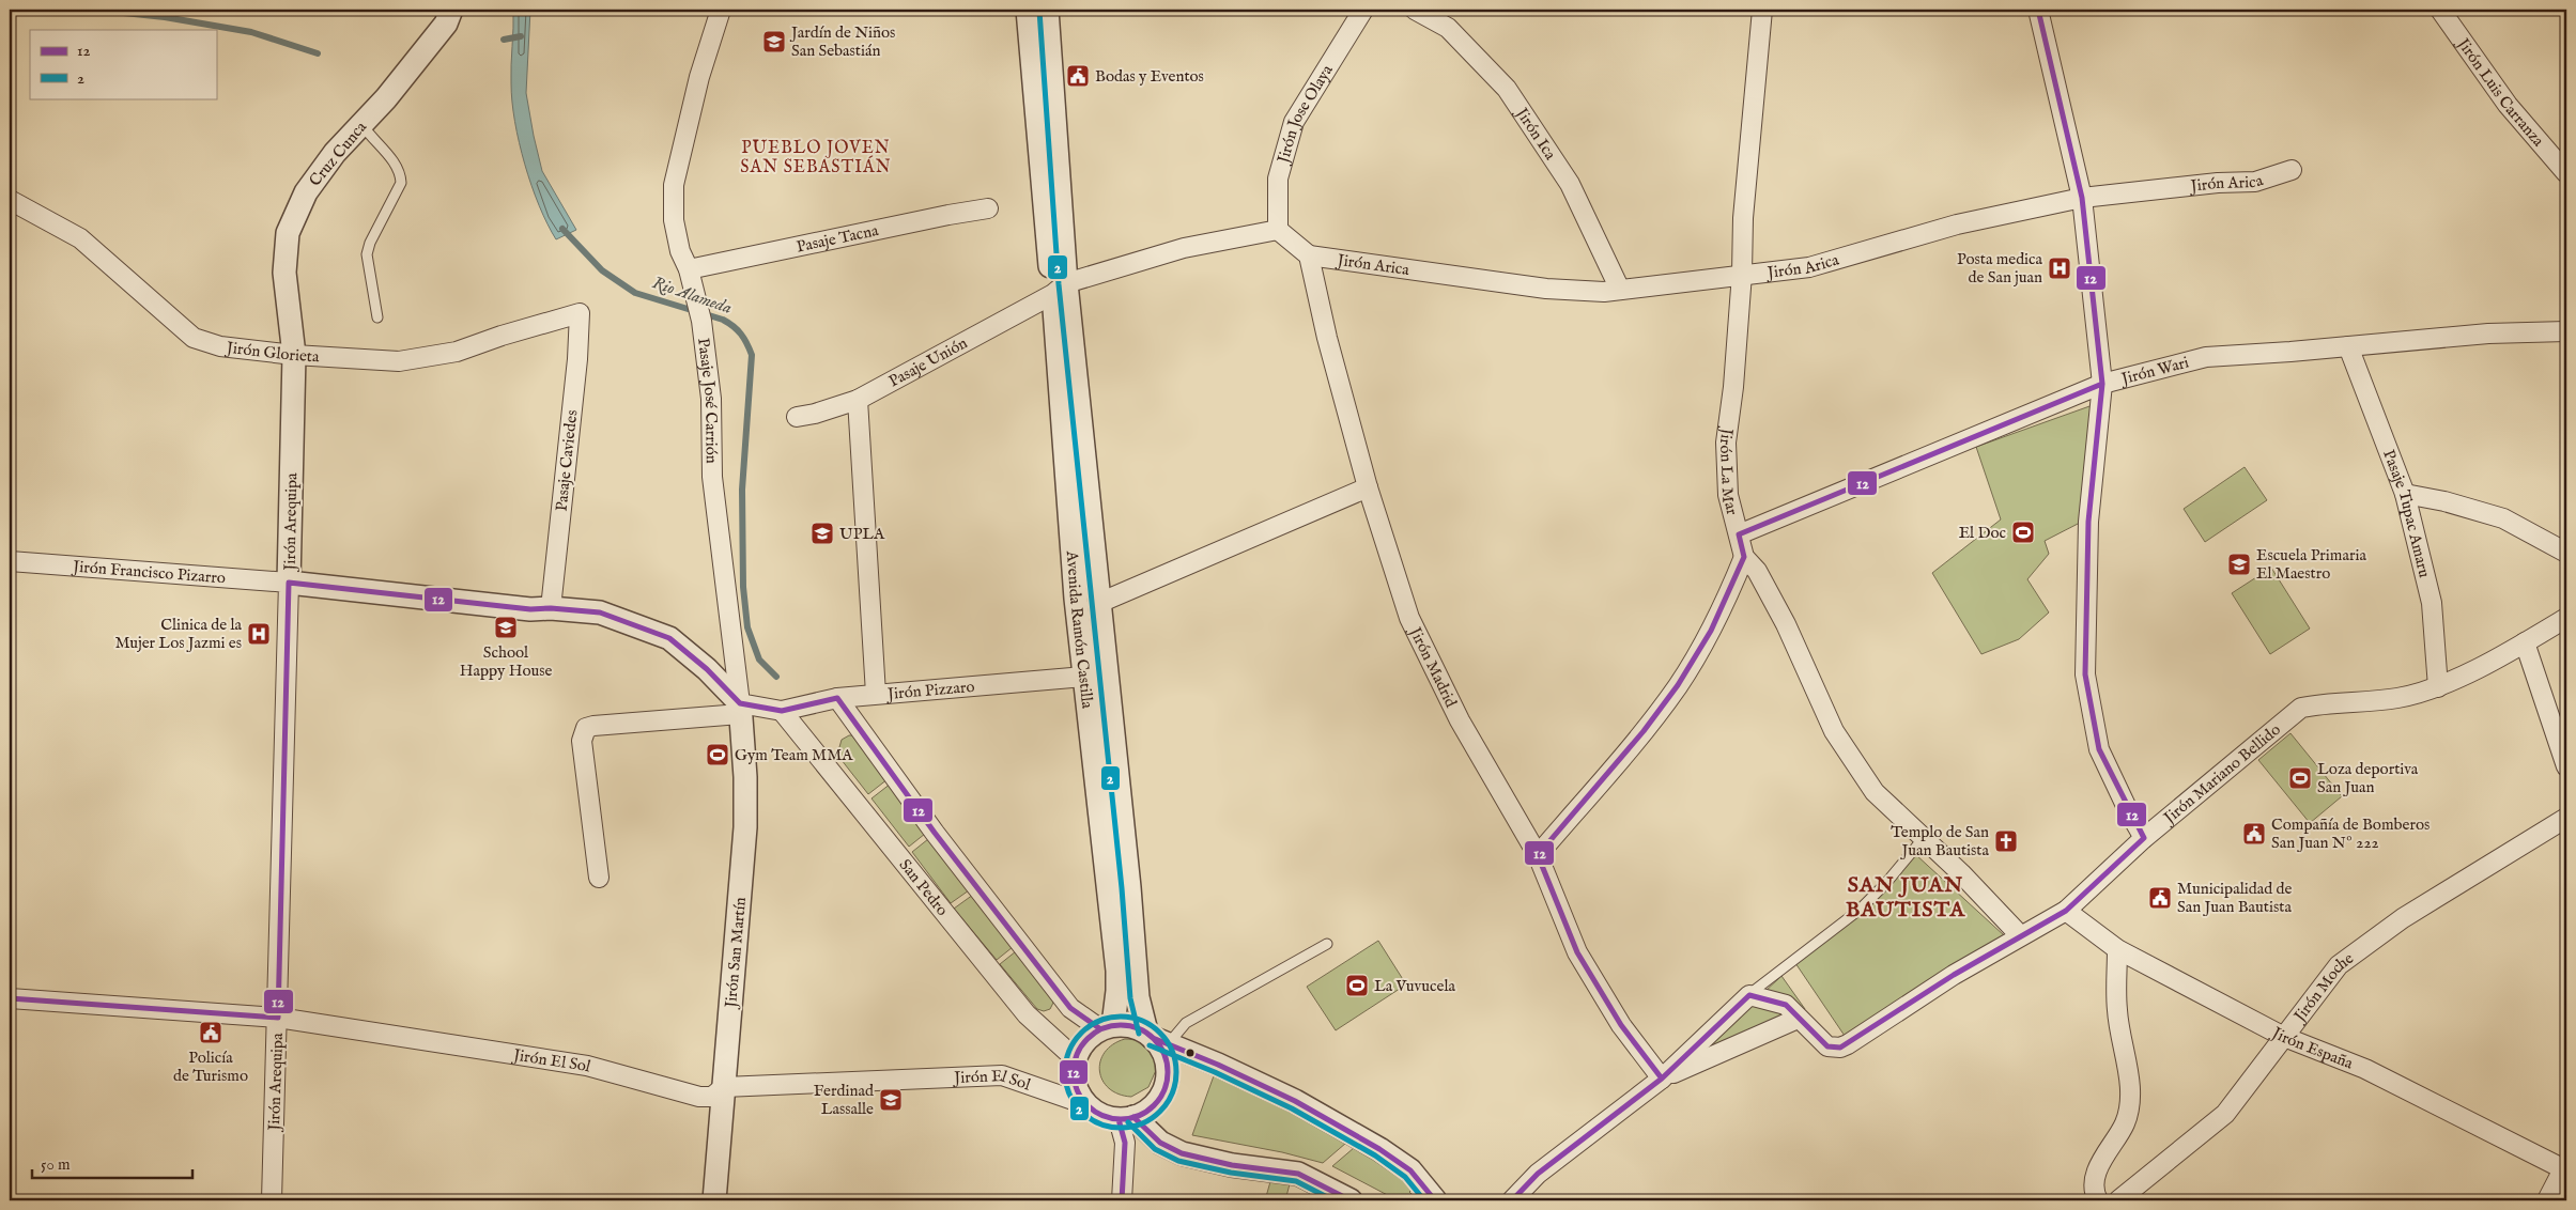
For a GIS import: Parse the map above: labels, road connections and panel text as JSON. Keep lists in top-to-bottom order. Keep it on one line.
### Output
{"streets":{"street":["Jirón Luis Carranza","Jirón Jose Olaya","Jirón Ica","Cruz Cunca","Jirón Arica","Pasaje Tacna","Jirón Glorieta","Pasaje Unión","Jirón Wari","Pasaje José Carrión","Pasaje Caviedes","Jirón La Mar","Pasaje Tupac Amaru","Jirón Arequipa","Jirón Francisco Pizarro","Avenida Ramón Castilla","Jirón Madrid","Jirón Pizzaro","Jirón Mariano Bellido","San Pedro","Jirón San Martín","Jirón Moche","Jirón España","Jirón El Sol"]},"crossings":[["Jirón Ica","Jirón Arica"],["Cruz Cunca","Jirón Glorieta"],["Cruz Cunca","Jirón Arequipa"],["Jirón Arica","Jirón La Mar"],["Jirón Arica","Jirón Madrid"],["Pasaje Tacna","Pasaje José Carrión"],["Jirón Glorieta","Pasaje Caviedes"],["Jirón Glorieta","Jirón Arequipa"],["Pasaje Unión","Avenida Ramón Castilla"],["Jirón Wari","Jirón La Mar"],["Jirón Wari","Pasaje Tupac Amaru"],["Pasaje José Carrión","Jirón San Martín"],["Jirón La Mar","Jirón Mariano Bellido"],["Pasaje Tupac Amaru","Jirón Mariano Bellido"],["Jirón Arequipa","Jirón Francisco Pizarro"],["Jirón Arequipa","Jirón El Sol"],["Avenida Ramón Castilla","Jirón Pizzaro"],["Avenida Ramón Castilla","San Pedro"],["Avenida Ramón Castilla","Jirón El Sol"],["Jirón Pizzaro","San Pedro"],["Jirón Mariano Bellido","Jirón España"],["San Pedro","Jirón El Sol"],["Jirón San Martín","Jirón El Sol"],["Jirón Moche","Jirón España"]],"districts":["PUEBLO JOVEN SAN SEBASTIÁN","SAN JUAN BAUTISTA"],"water":["Rio Alameda"],"places":{"school or university":["Jardín de Niños San Sebastián","UPLA","Escuela Primaria El Maestro","School Happy House","Ferdinad Lassalle"],"public building":["Bodas y Eventos","Compañía de Bomberos San Juan Nº 222","Municipalidad de San Juan Bautista","Policía de Turismo"],"hospital":["Posta medica de San juan","Clinica de la Mujer Los Jazmi es"],"sports":["El Doc","Gym Team MMA","Loza deportiva San Juan","La Vuvucela"],"church":["Templo de San Juan Bautista"]},"lines":["transit line 12","transit line 2"],"legend":["12","2"],"scale_bar":"50 m"}
